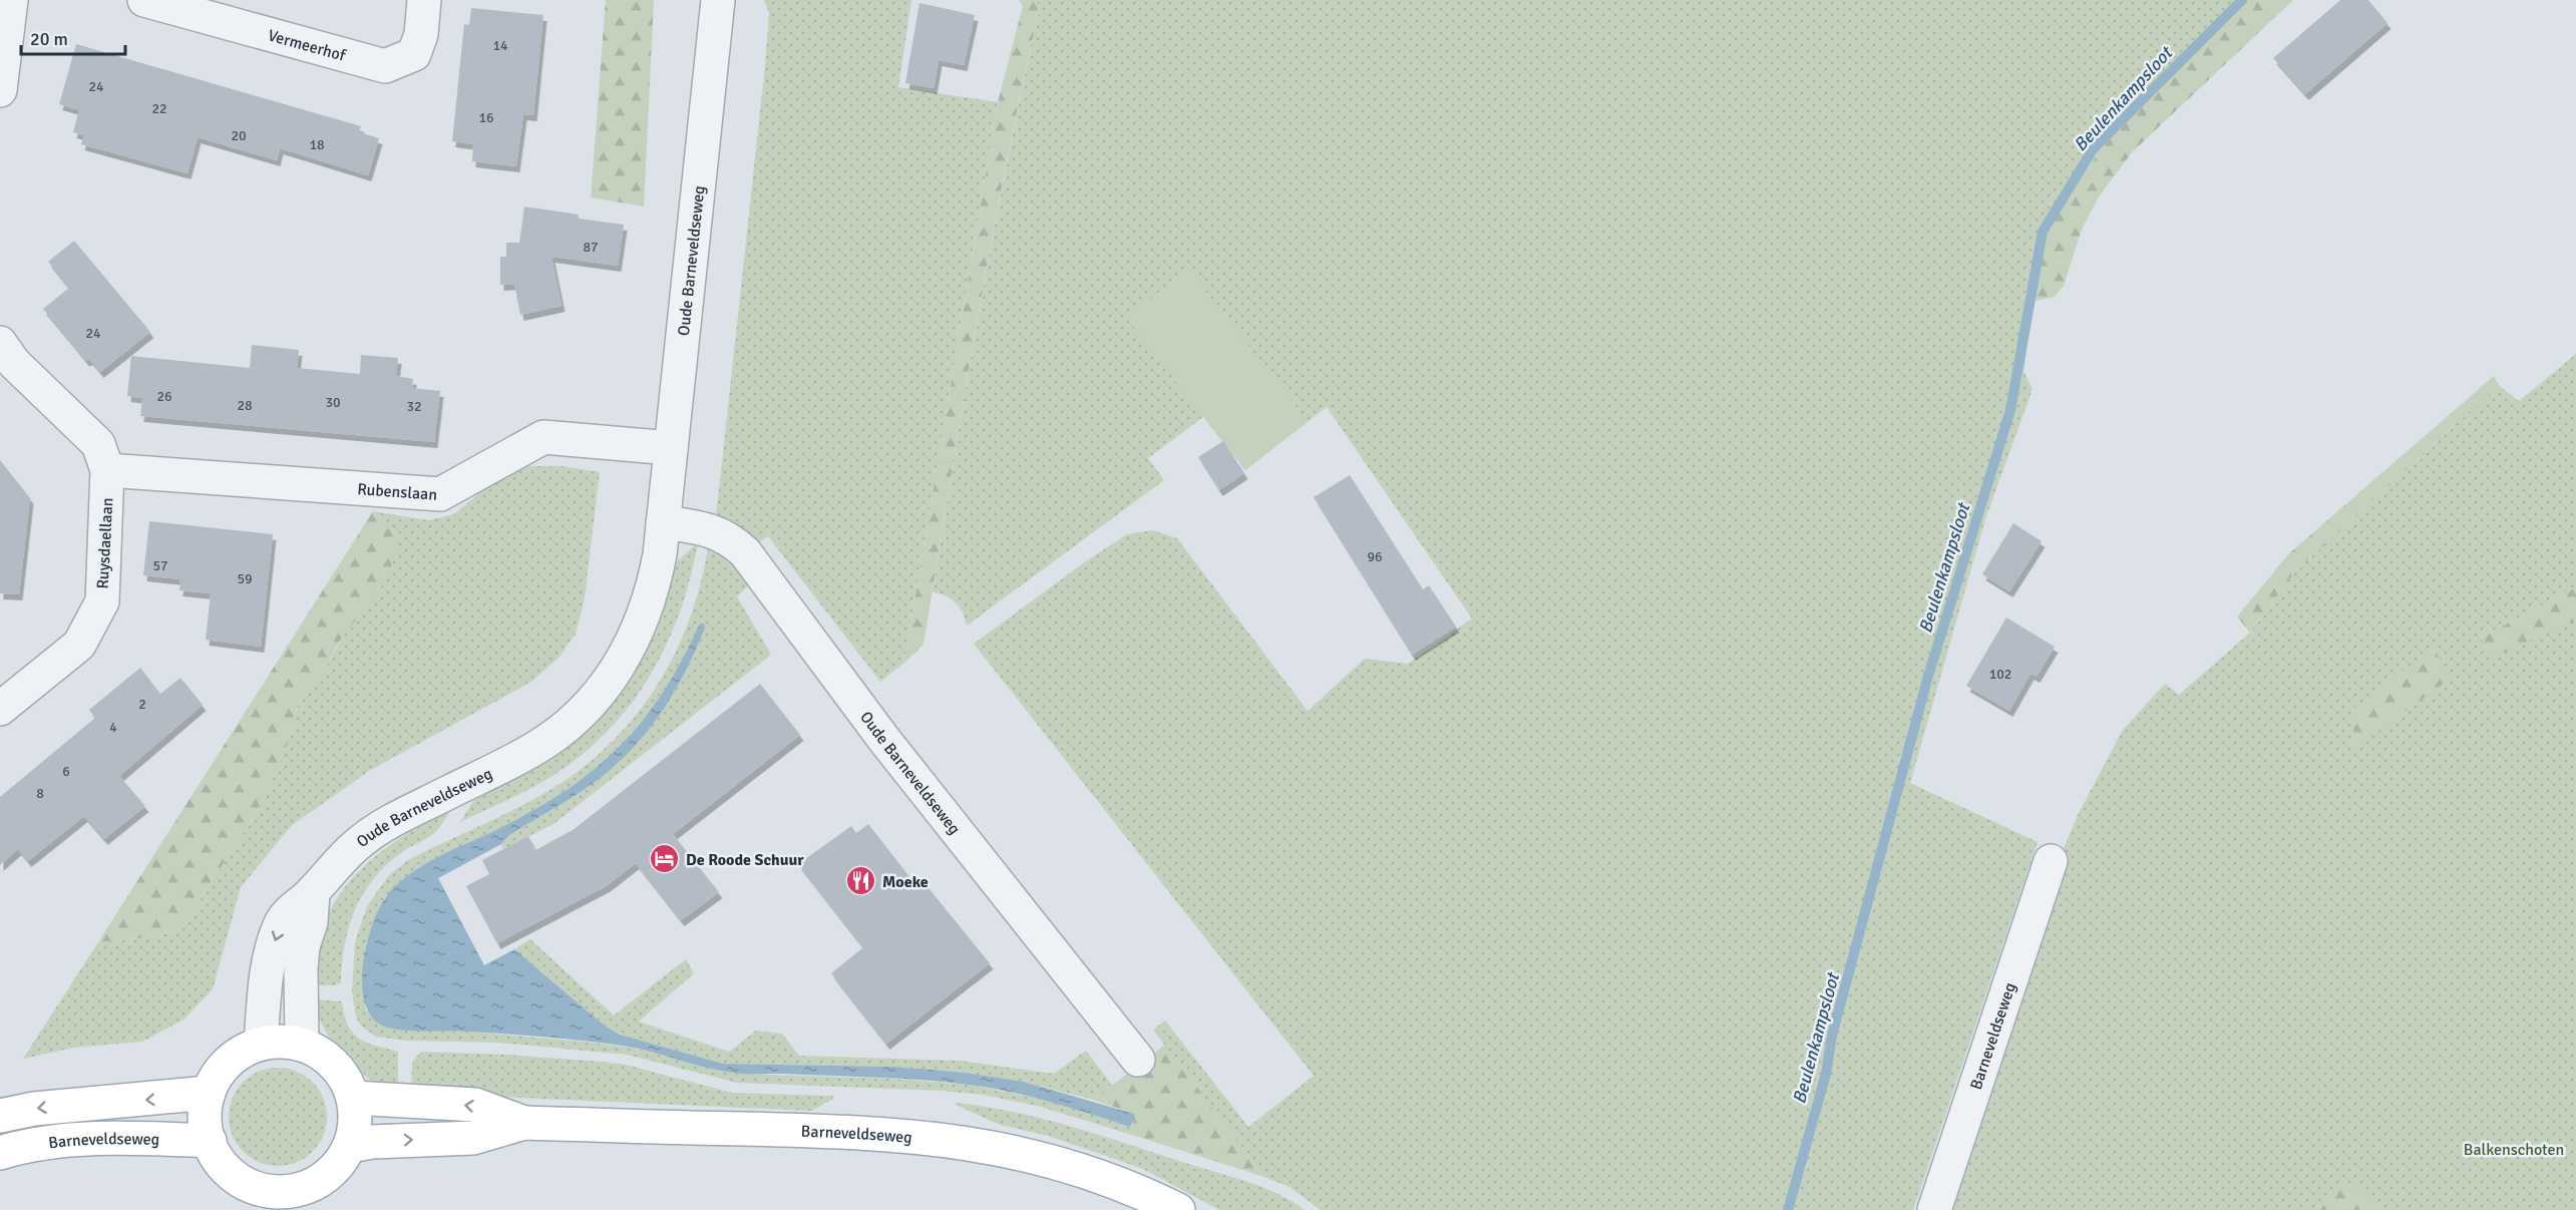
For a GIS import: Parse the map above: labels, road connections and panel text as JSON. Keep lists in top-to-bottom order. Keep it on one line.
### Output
{"streets":{"main road":["Barneveldseweg"],"street":["Vermeerhof","Oude Barneveldseweg","Rubenslaan","Ruysdaellaan"]},"crossings":[["Oude Barneveldseweg","Rubenslaan"],["Oude Barneveldseweg","Barneveldseweg"],["Rubenslaan","Ruysdaellaan"]],"water":["Beulenkampsloot"],"parks":["Balkenschoten"],"places":{"hotel":["De Roode Schuur"],"restaurant":["Moeke"]},"house_numbers":["14","24","22","16","20","18","87","24","26","30","28","32","96","57","59","102","2","4","6","8"],"scale_bar":"20 m"}
